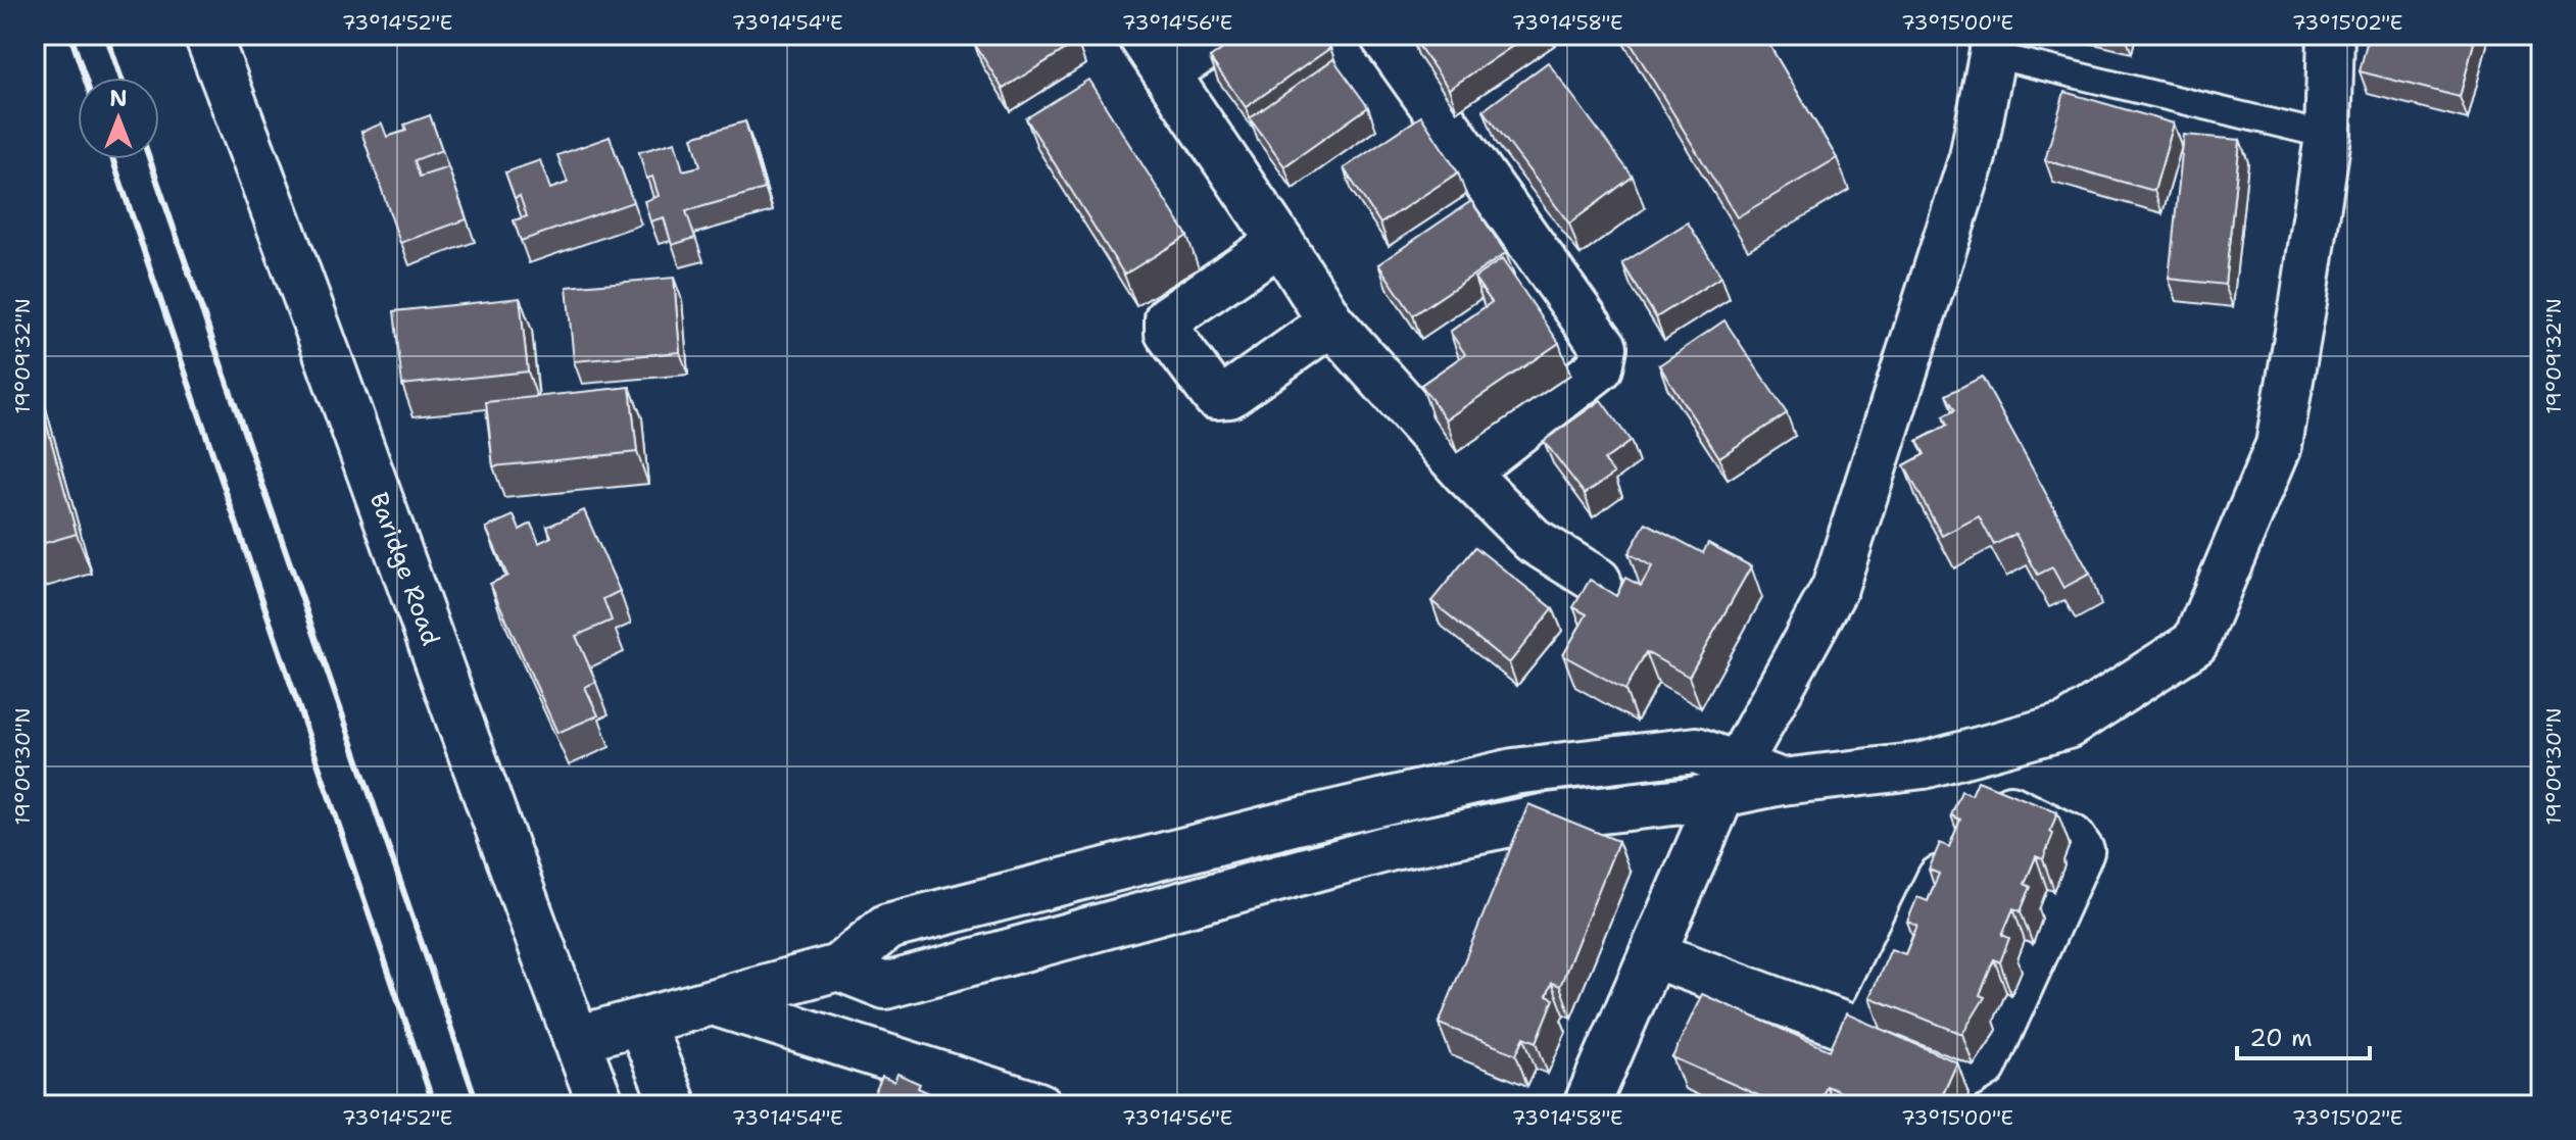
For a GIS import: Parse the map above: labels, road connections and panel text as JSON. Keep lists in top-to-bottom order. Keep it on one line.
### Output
{"streets":{"street":["Baridge Road"]},"scale_bar":"20 m","north":"top","coordinates":["73°14'52\"E","73°14'54\"E","73°14'56\"E","73°14'58\"E","73°15'00\"E","73°15'02\"E","19°09'32\"N","19°09'30\"N"]}
